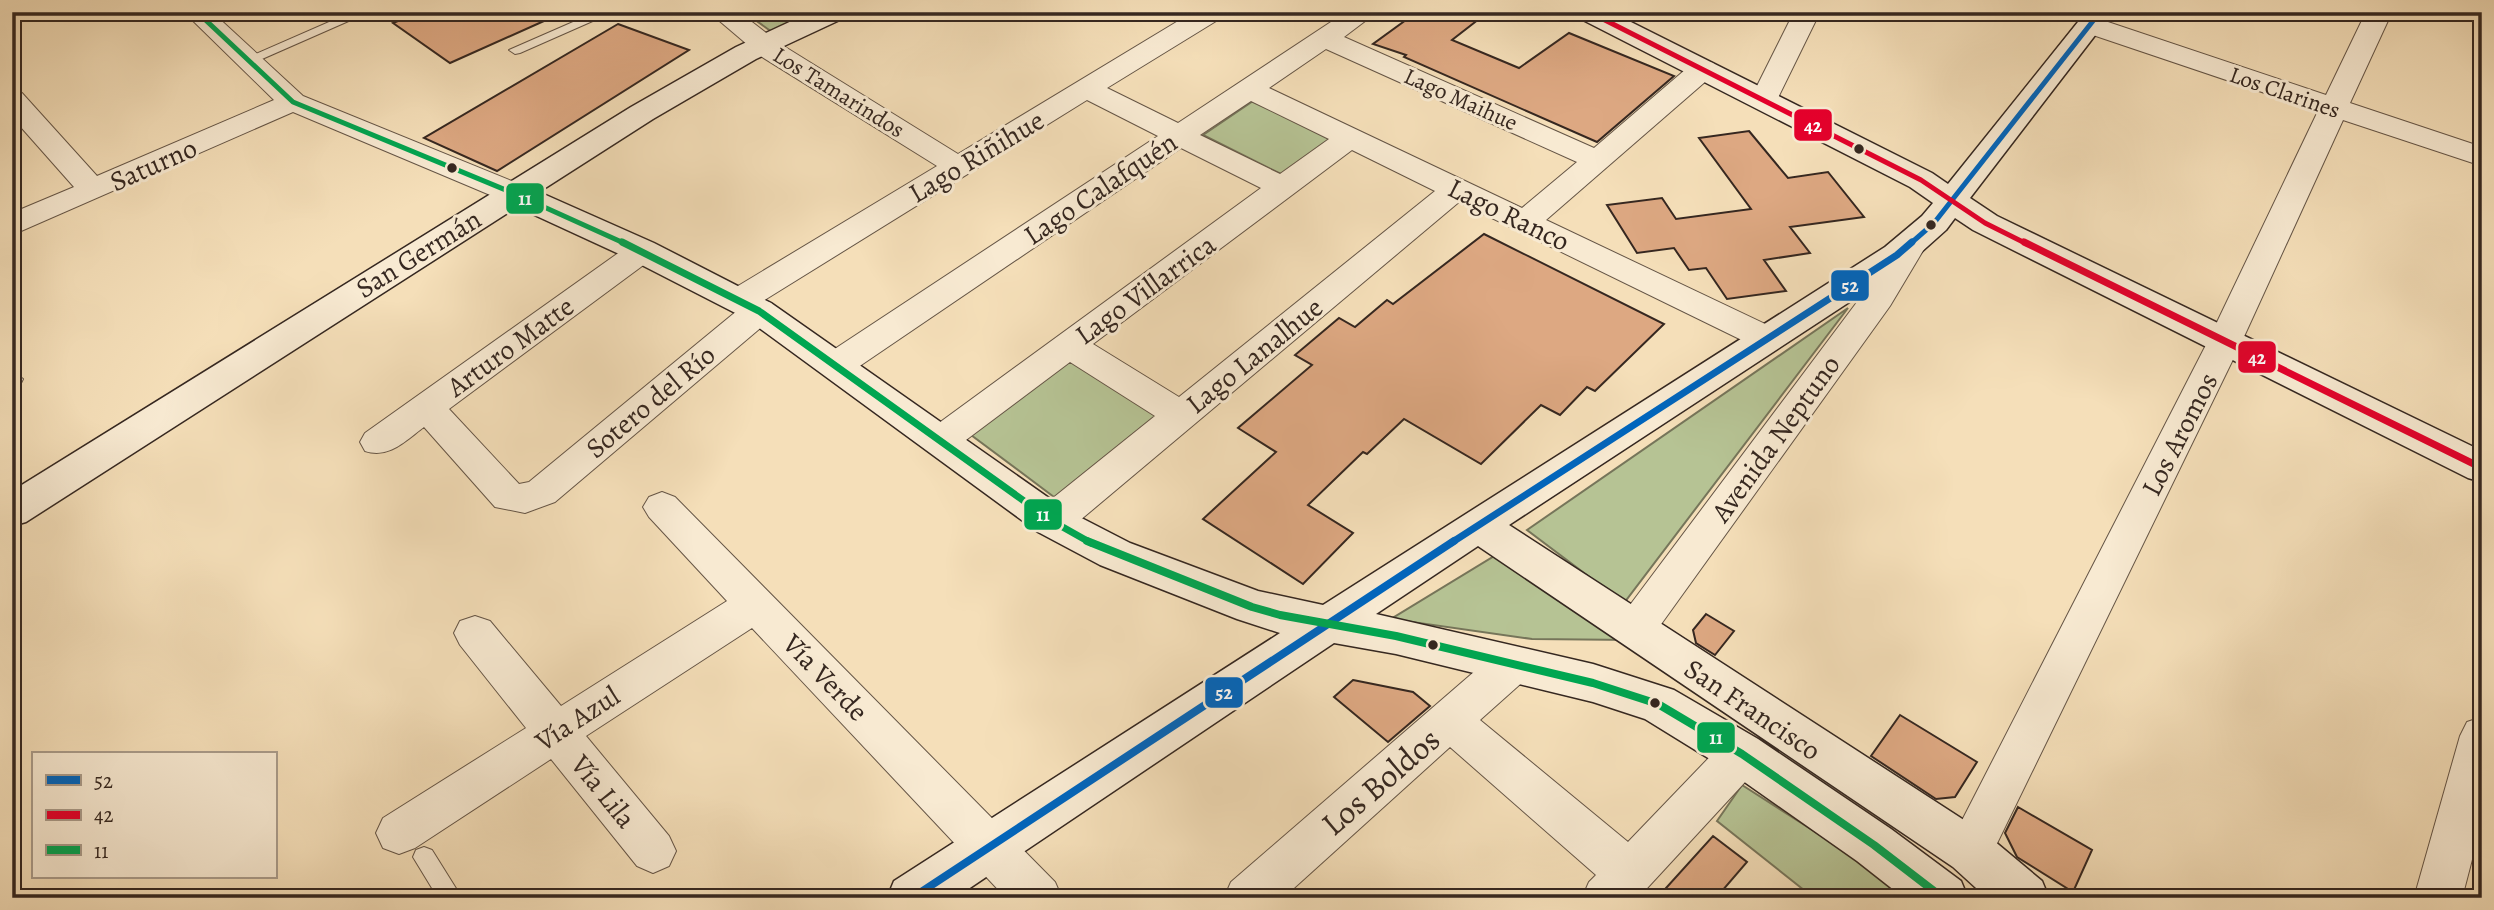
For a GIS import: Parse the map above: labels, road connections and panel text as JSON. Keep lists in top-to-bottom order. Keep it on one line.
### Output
{"streets":{"street":["Los Tamarindos","Los Clarines","Lago Maihue","Lago Riñihue","Saturno","Lago Calafquén","Lago Ranco","San Germán","Lago Villarrica","Arturo Matte","Lago Lanalhue","Sotero del Río","Los Aromos","Avenida Neptuno","Vía Verde","San Francisco","Vía Azul","Los Boldos","Vía Lila"]},"crossings":[["Los Tamarindos","Lago Riñihue"],["Los Tamarindos","San Germán"],["Los Clarines","Los Aromos"],["Los Clarines","Avenida Neptuno"],["Lago Maihue","Lago Calafquén"],["Lago Riñihue","Sotero del Río"],["Lago Riñihue","San Francisco"],["Lago Calafquén","Lago Ranco"],["Lago Calafquén","San Francisco"],["Lago Ranco","Lago Villarrica"],["Lago Ranco","Lago Lanalhue"],["Lago Ranco","Avenida Neptuno"],["San Germán","San Francisco"],["Lago Villarrica","San Francisco"],["Arturo Matte","Sotero del Río"],["Arturo Matte","San Francisco"],["Lago Lanalhue","San Francisco"],["Sotero del Río","San Francisco"],["Los Aromos","San Francisco"],["Avenida Neptuno","Vía Verde"],["Avenida Neptuno","San Francisco"],["Vía Verde","Vía Azul"],["San Francisco","Los Boldos"],["Vía Azul","Vía Lila"]],"lines":["transit line 52","transit line 42","transit line 11"],"legend":["52","42","11"]}
